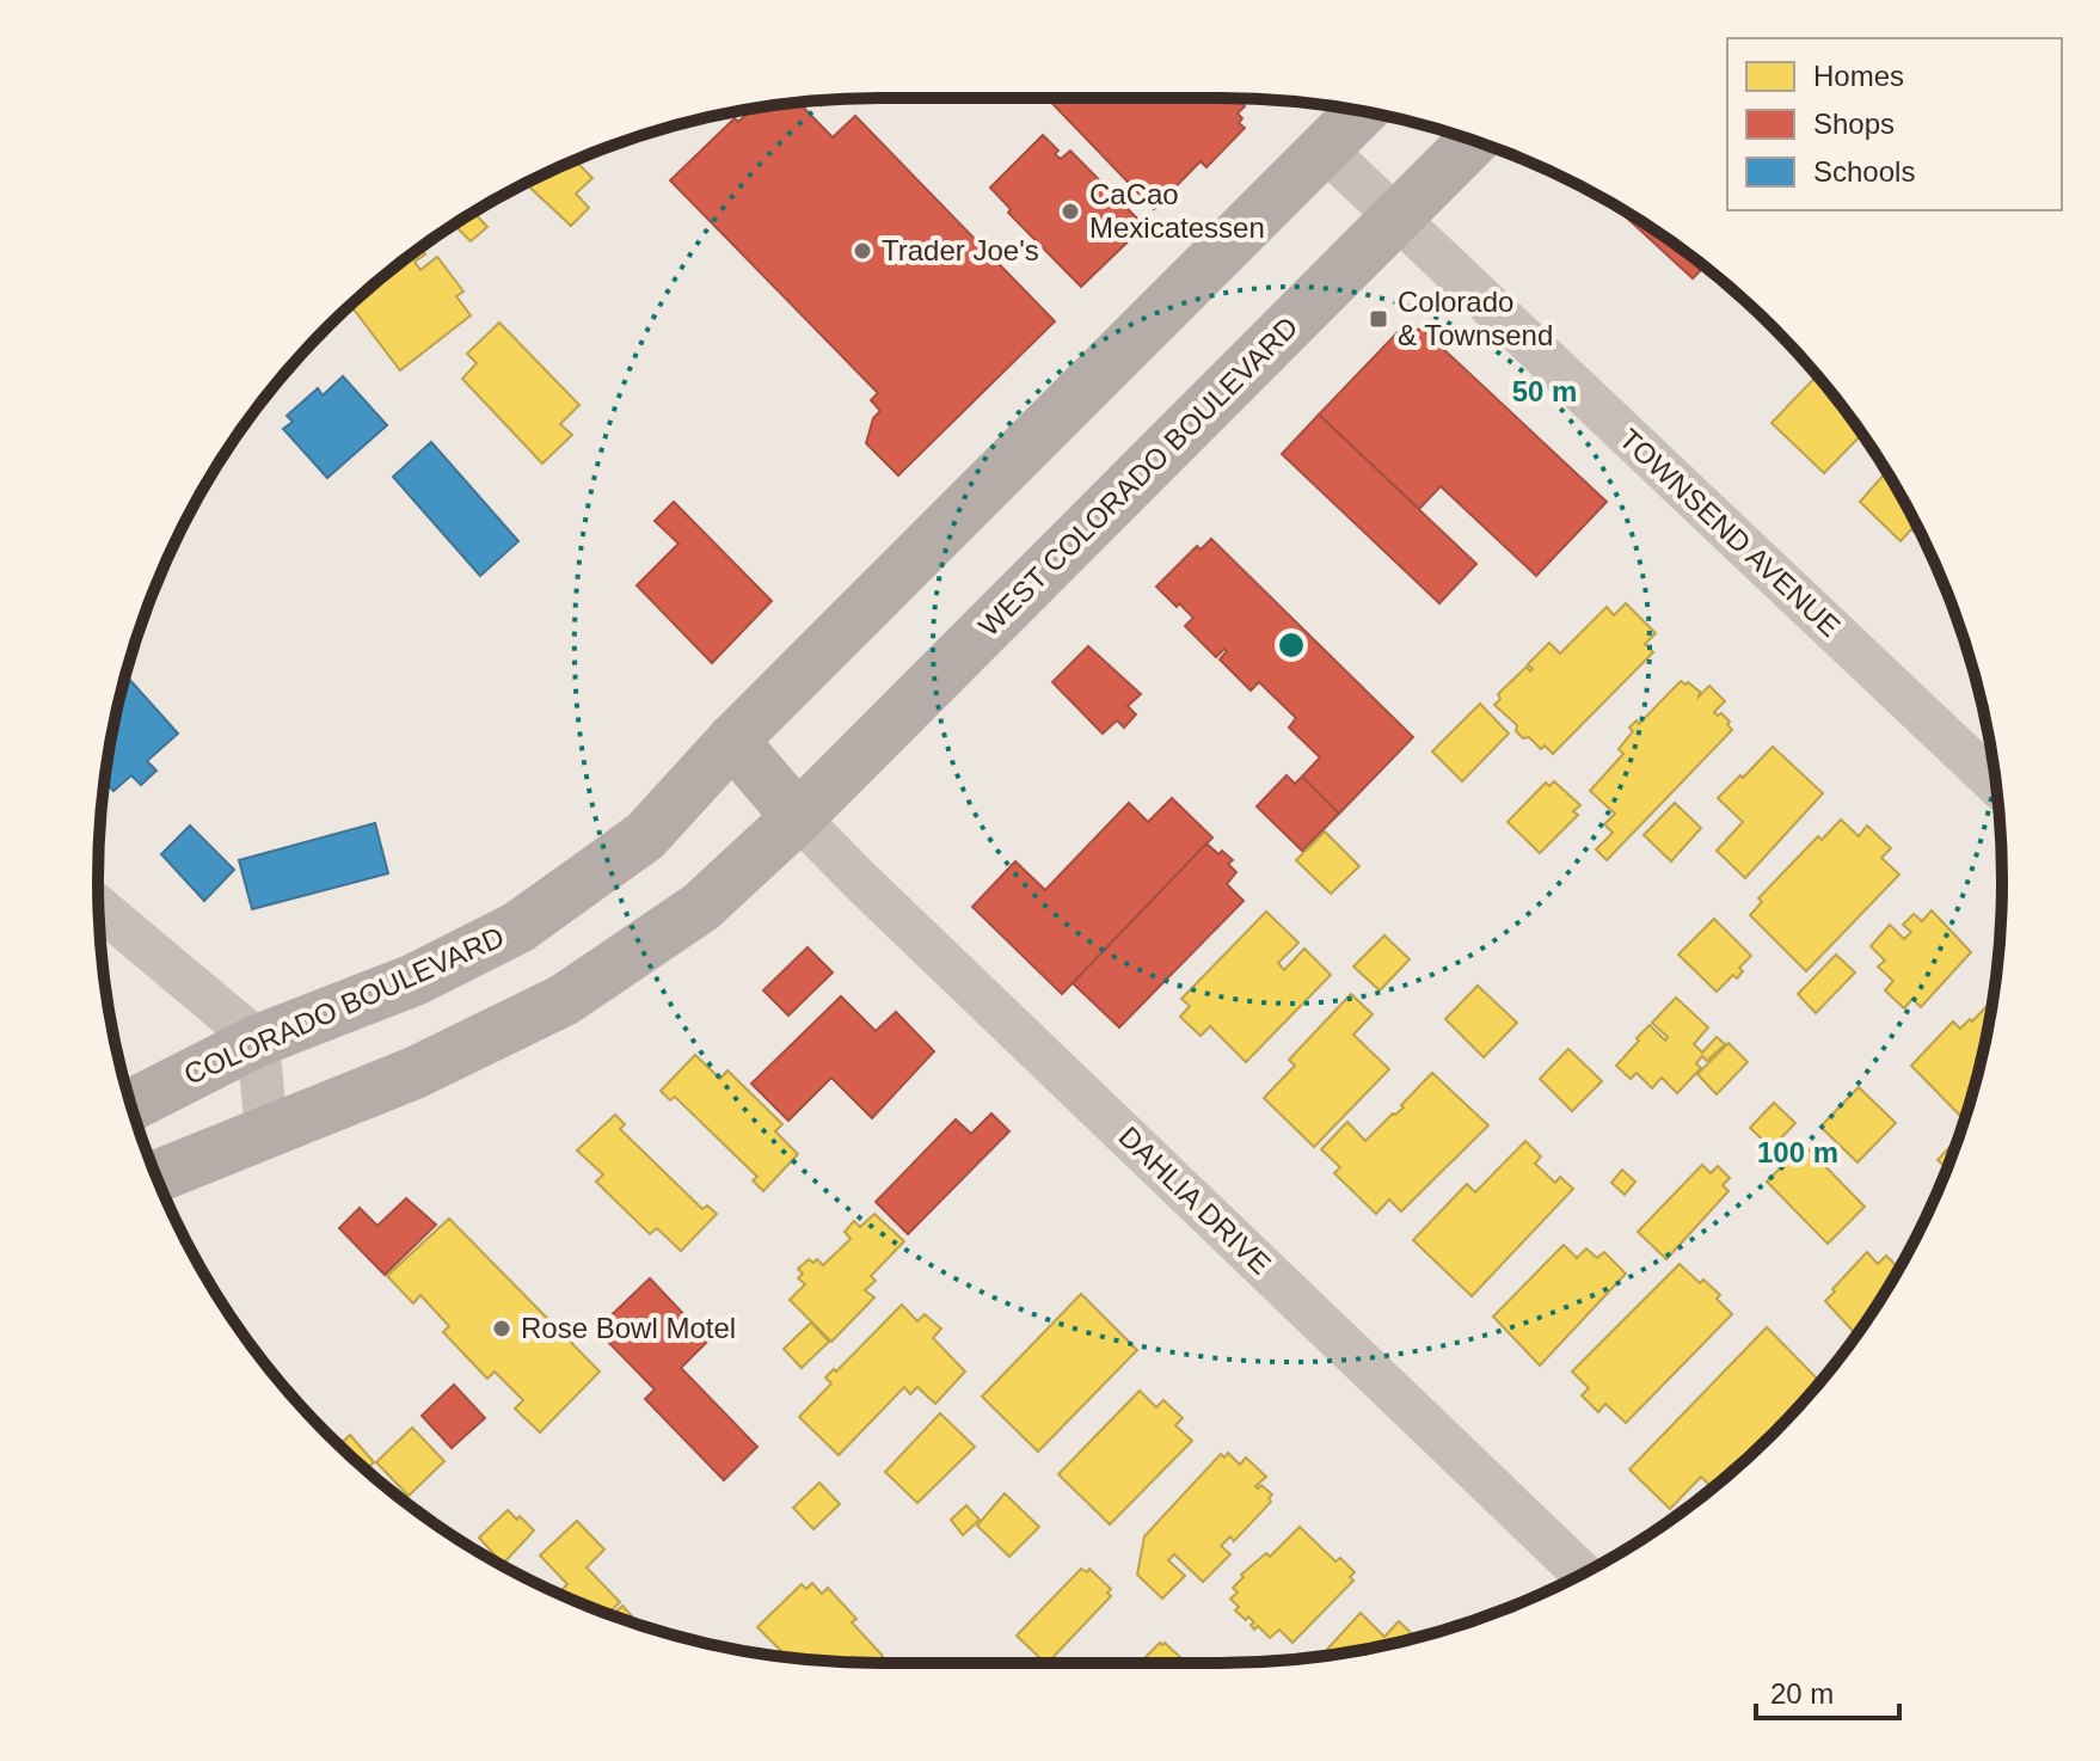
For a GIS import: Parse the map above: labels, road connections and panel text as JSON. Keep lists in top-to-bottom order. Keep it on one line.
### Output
{"streets":{"main road":["WEST COLORADO BOULEVARD","COLORADO BOULEVARD"],"street":["TOWNSEND AVENUE","DAHLIA DRIVE"]},"crossings":[["WEST COLORADO BOULEVARD","TOWNSEND AVENUE"],["WEST COLORADO BOULEVARD","DAHLIA DRIVE"]],"places":{"other":["CaCao Mexicatessen","Trader Joe's","Rose Bowl Motel"],"transit":["Colorado & Townsend"]},"legend":["Homes","Shops","Schools"],"scale_bar":"20 m","rings":["50 m","100 m"]}
